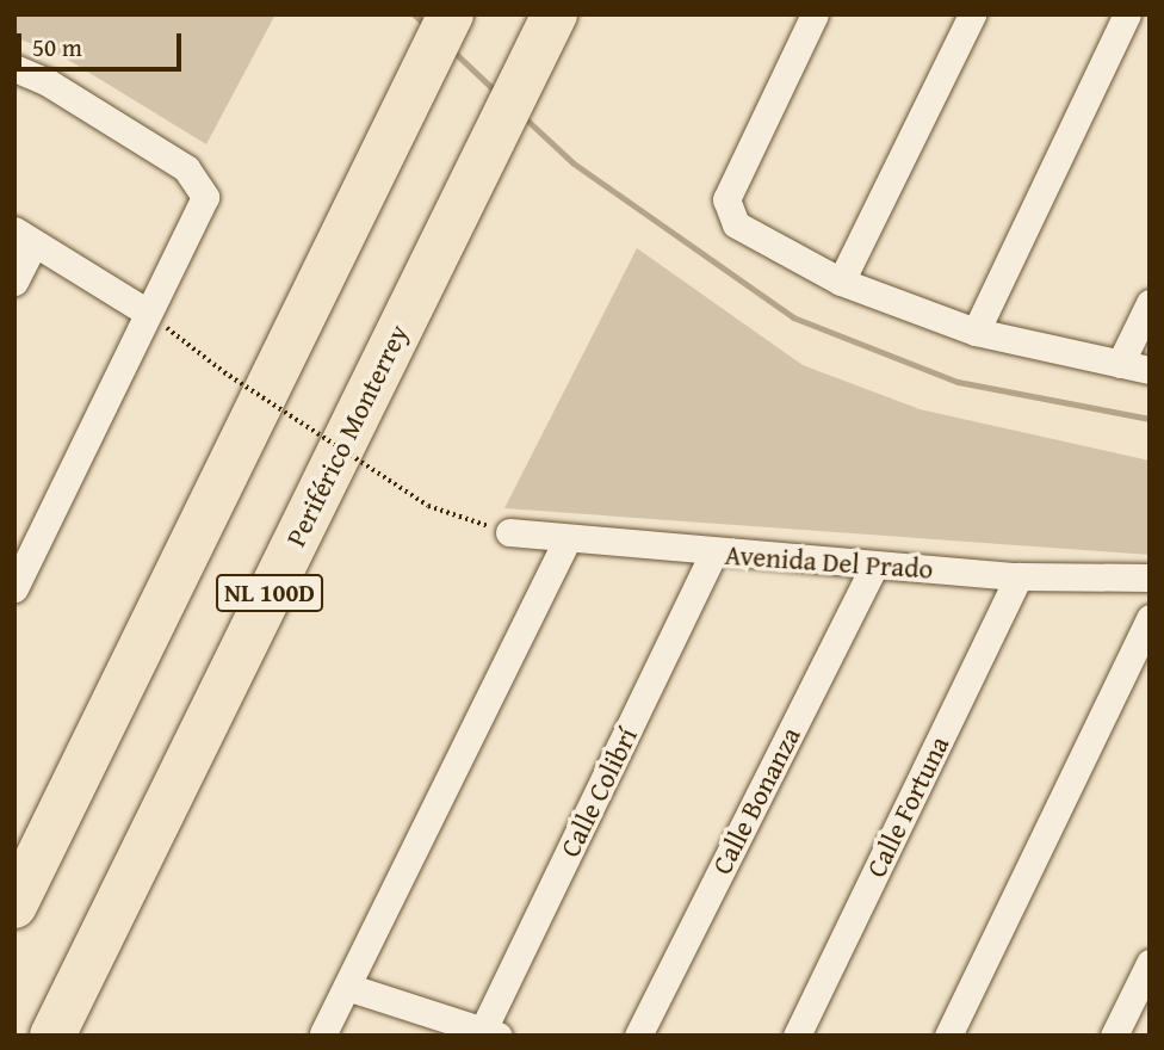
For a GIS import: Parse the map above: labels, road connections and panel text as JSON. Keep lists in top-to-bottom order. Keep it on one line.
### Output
{"streets":{"highway":["Periférico Monterrey","NL 100D"],"street":["Avenida Del Prado","Calle Colibrí","Calle Bonanza","Calle Fortuna"]},"crossings":[["Avenida Del Prado","Calle Colibrí"],["Avenida Del Prado","Calle Bonanza"],["Avenida Del Prado","Calle Fortuna"]],"scale_bar":"50 m"}
